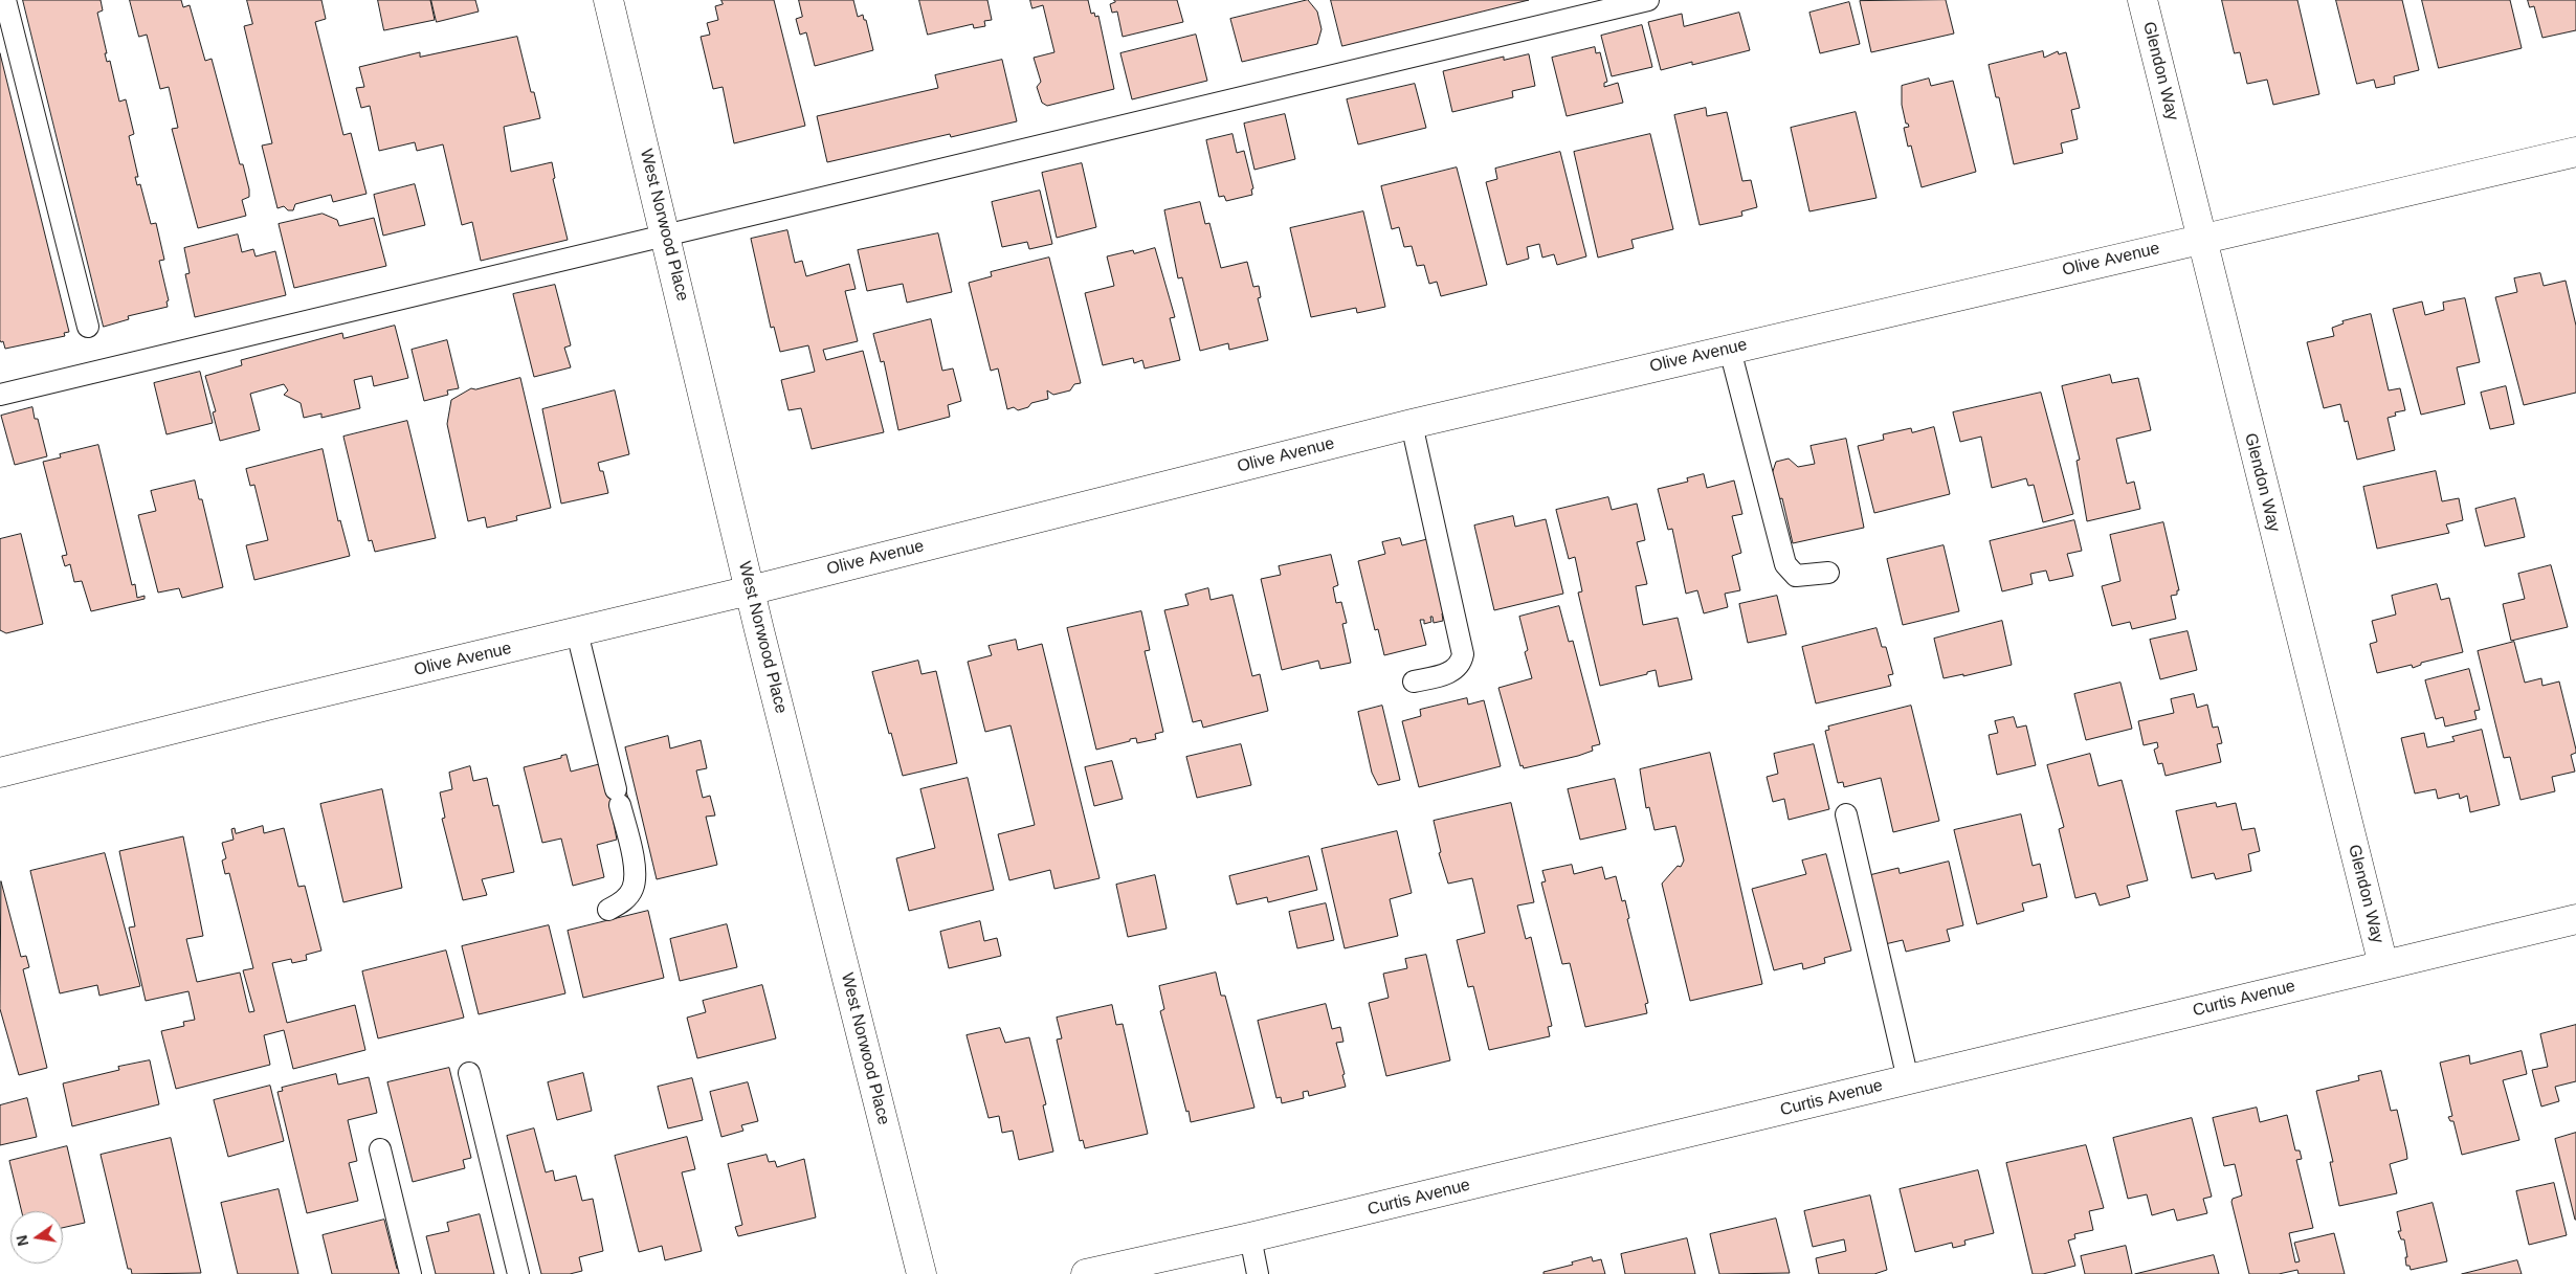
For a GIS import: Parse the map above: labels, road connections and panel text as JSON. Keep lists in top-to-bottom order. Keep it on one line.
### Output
{"streets":{"street":["Glendon Way","West Norwood Place","Olive Avenue","Curtis Avenue"]},"crossings":[["Glendon Way","Olive Avenue"],["Glendon Way","Curtis Avenue"],["West Norwood Place","Olive Avenue"]],"north":"left"}
